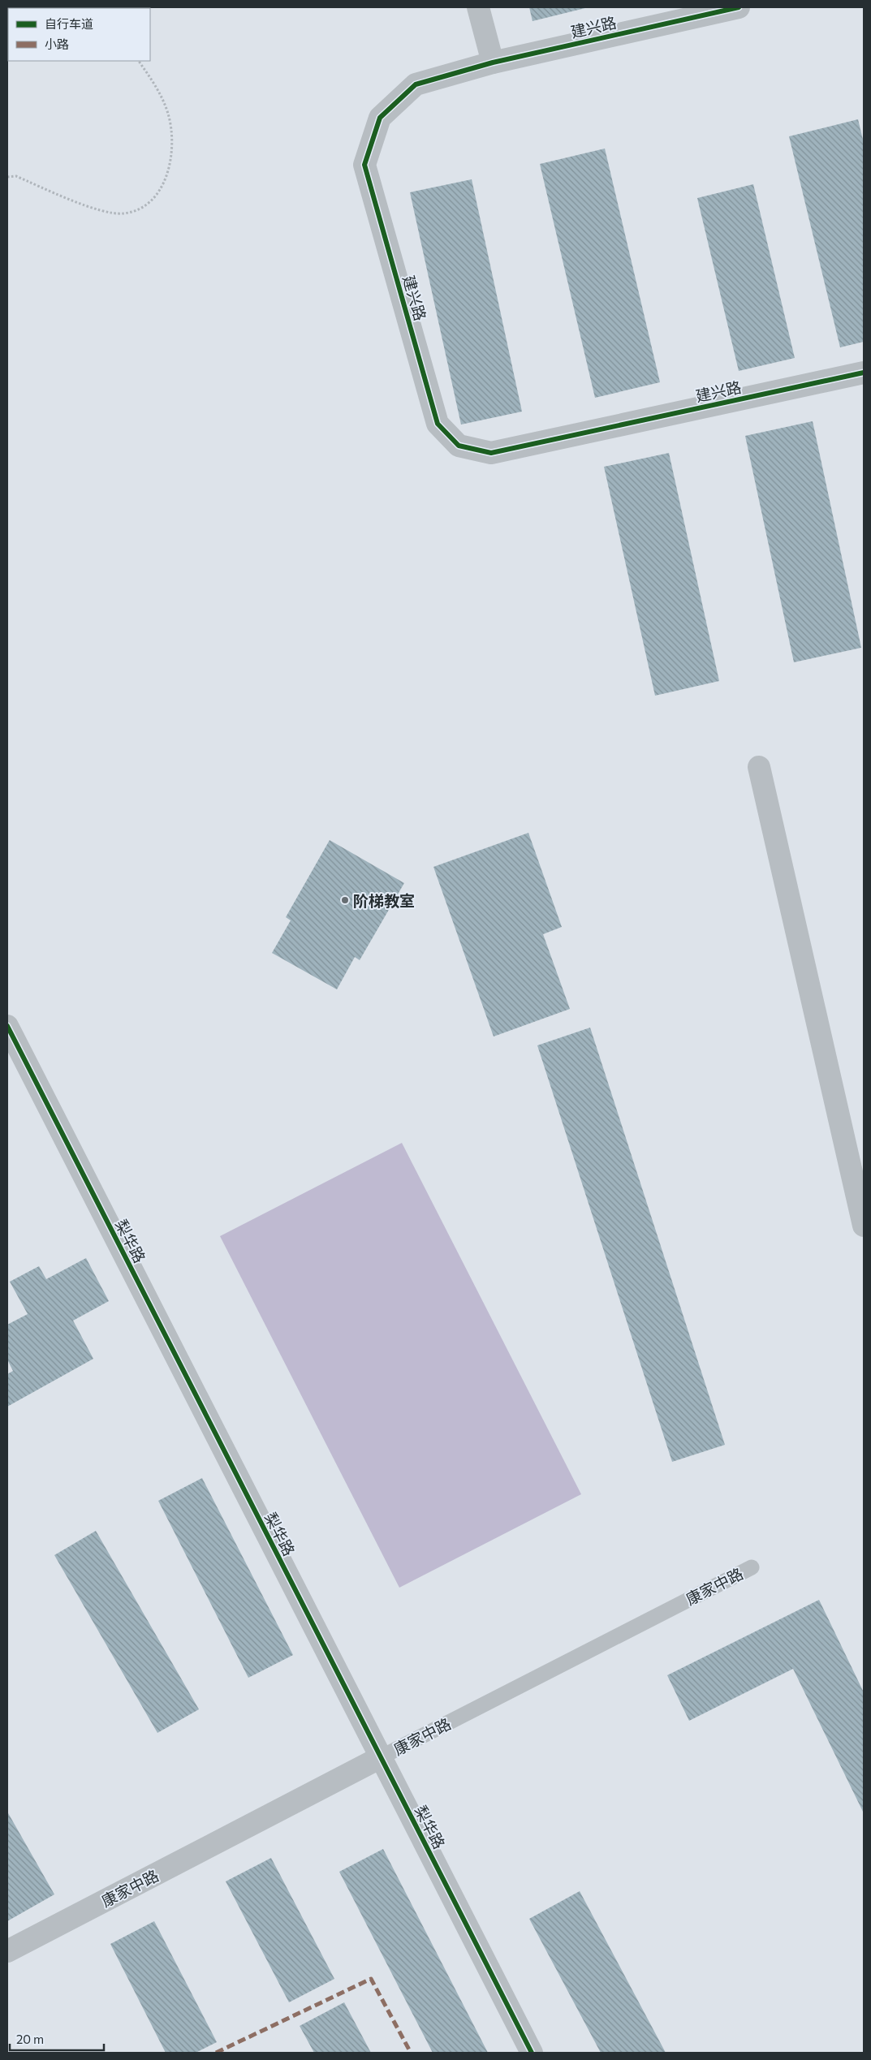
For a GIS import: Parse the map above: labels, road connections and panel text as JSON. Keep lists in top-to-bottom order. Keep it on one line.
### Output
{"streets":{"street":["建兴路","梨华路","康家中路"]},"crossings":[["梨华路","康家中路"]],"places":["阶梯教室"],"legend":["自行车道","小路"],"scale_bar":"20 m"}
